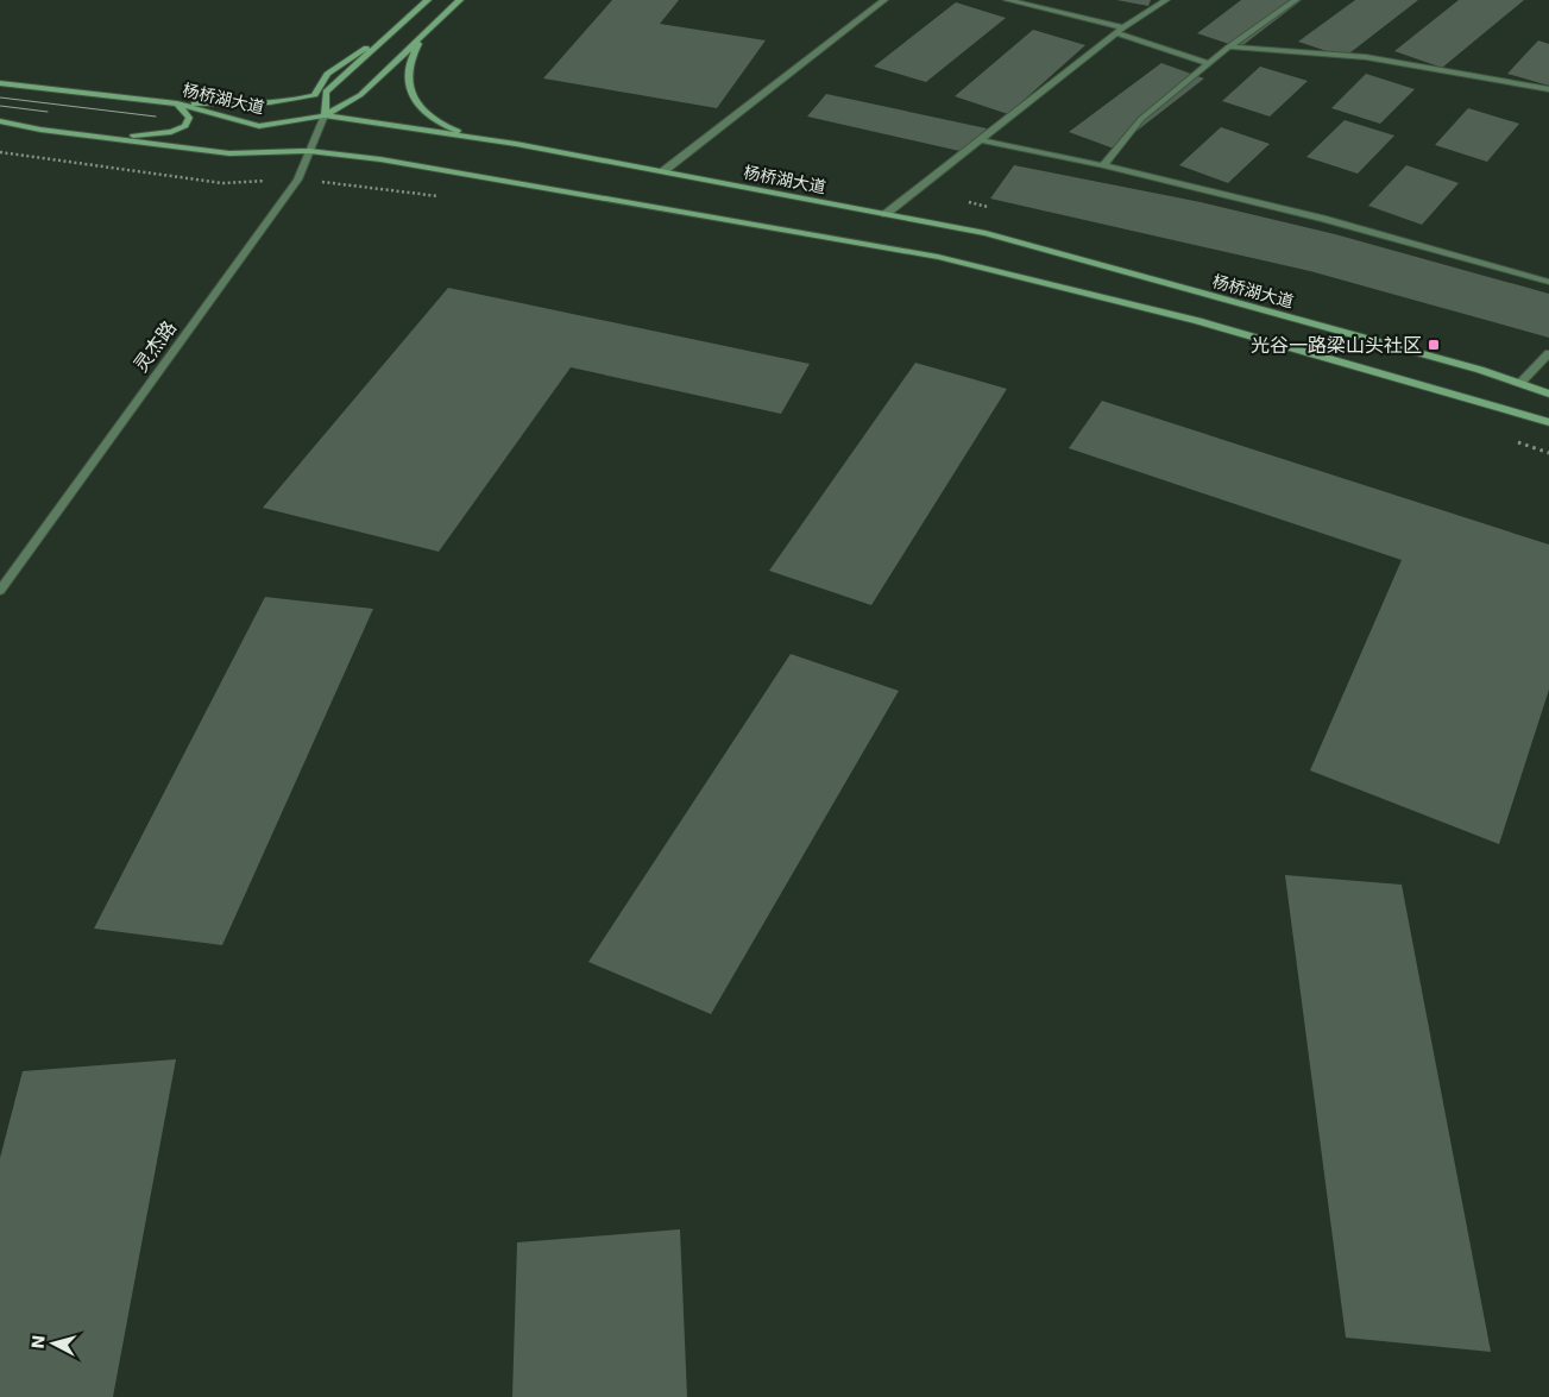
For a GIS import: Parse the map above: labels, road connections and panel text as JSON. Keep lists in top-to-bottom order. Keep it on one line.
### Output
{"streets":{"main road":["杨桥湖大道"],"street":["灵杰路"]},"crossings":[["杨桥湖大道","灵杰路"]],"places":{"transit":["光谷一路梁山头社区"]},"north":"left"}
